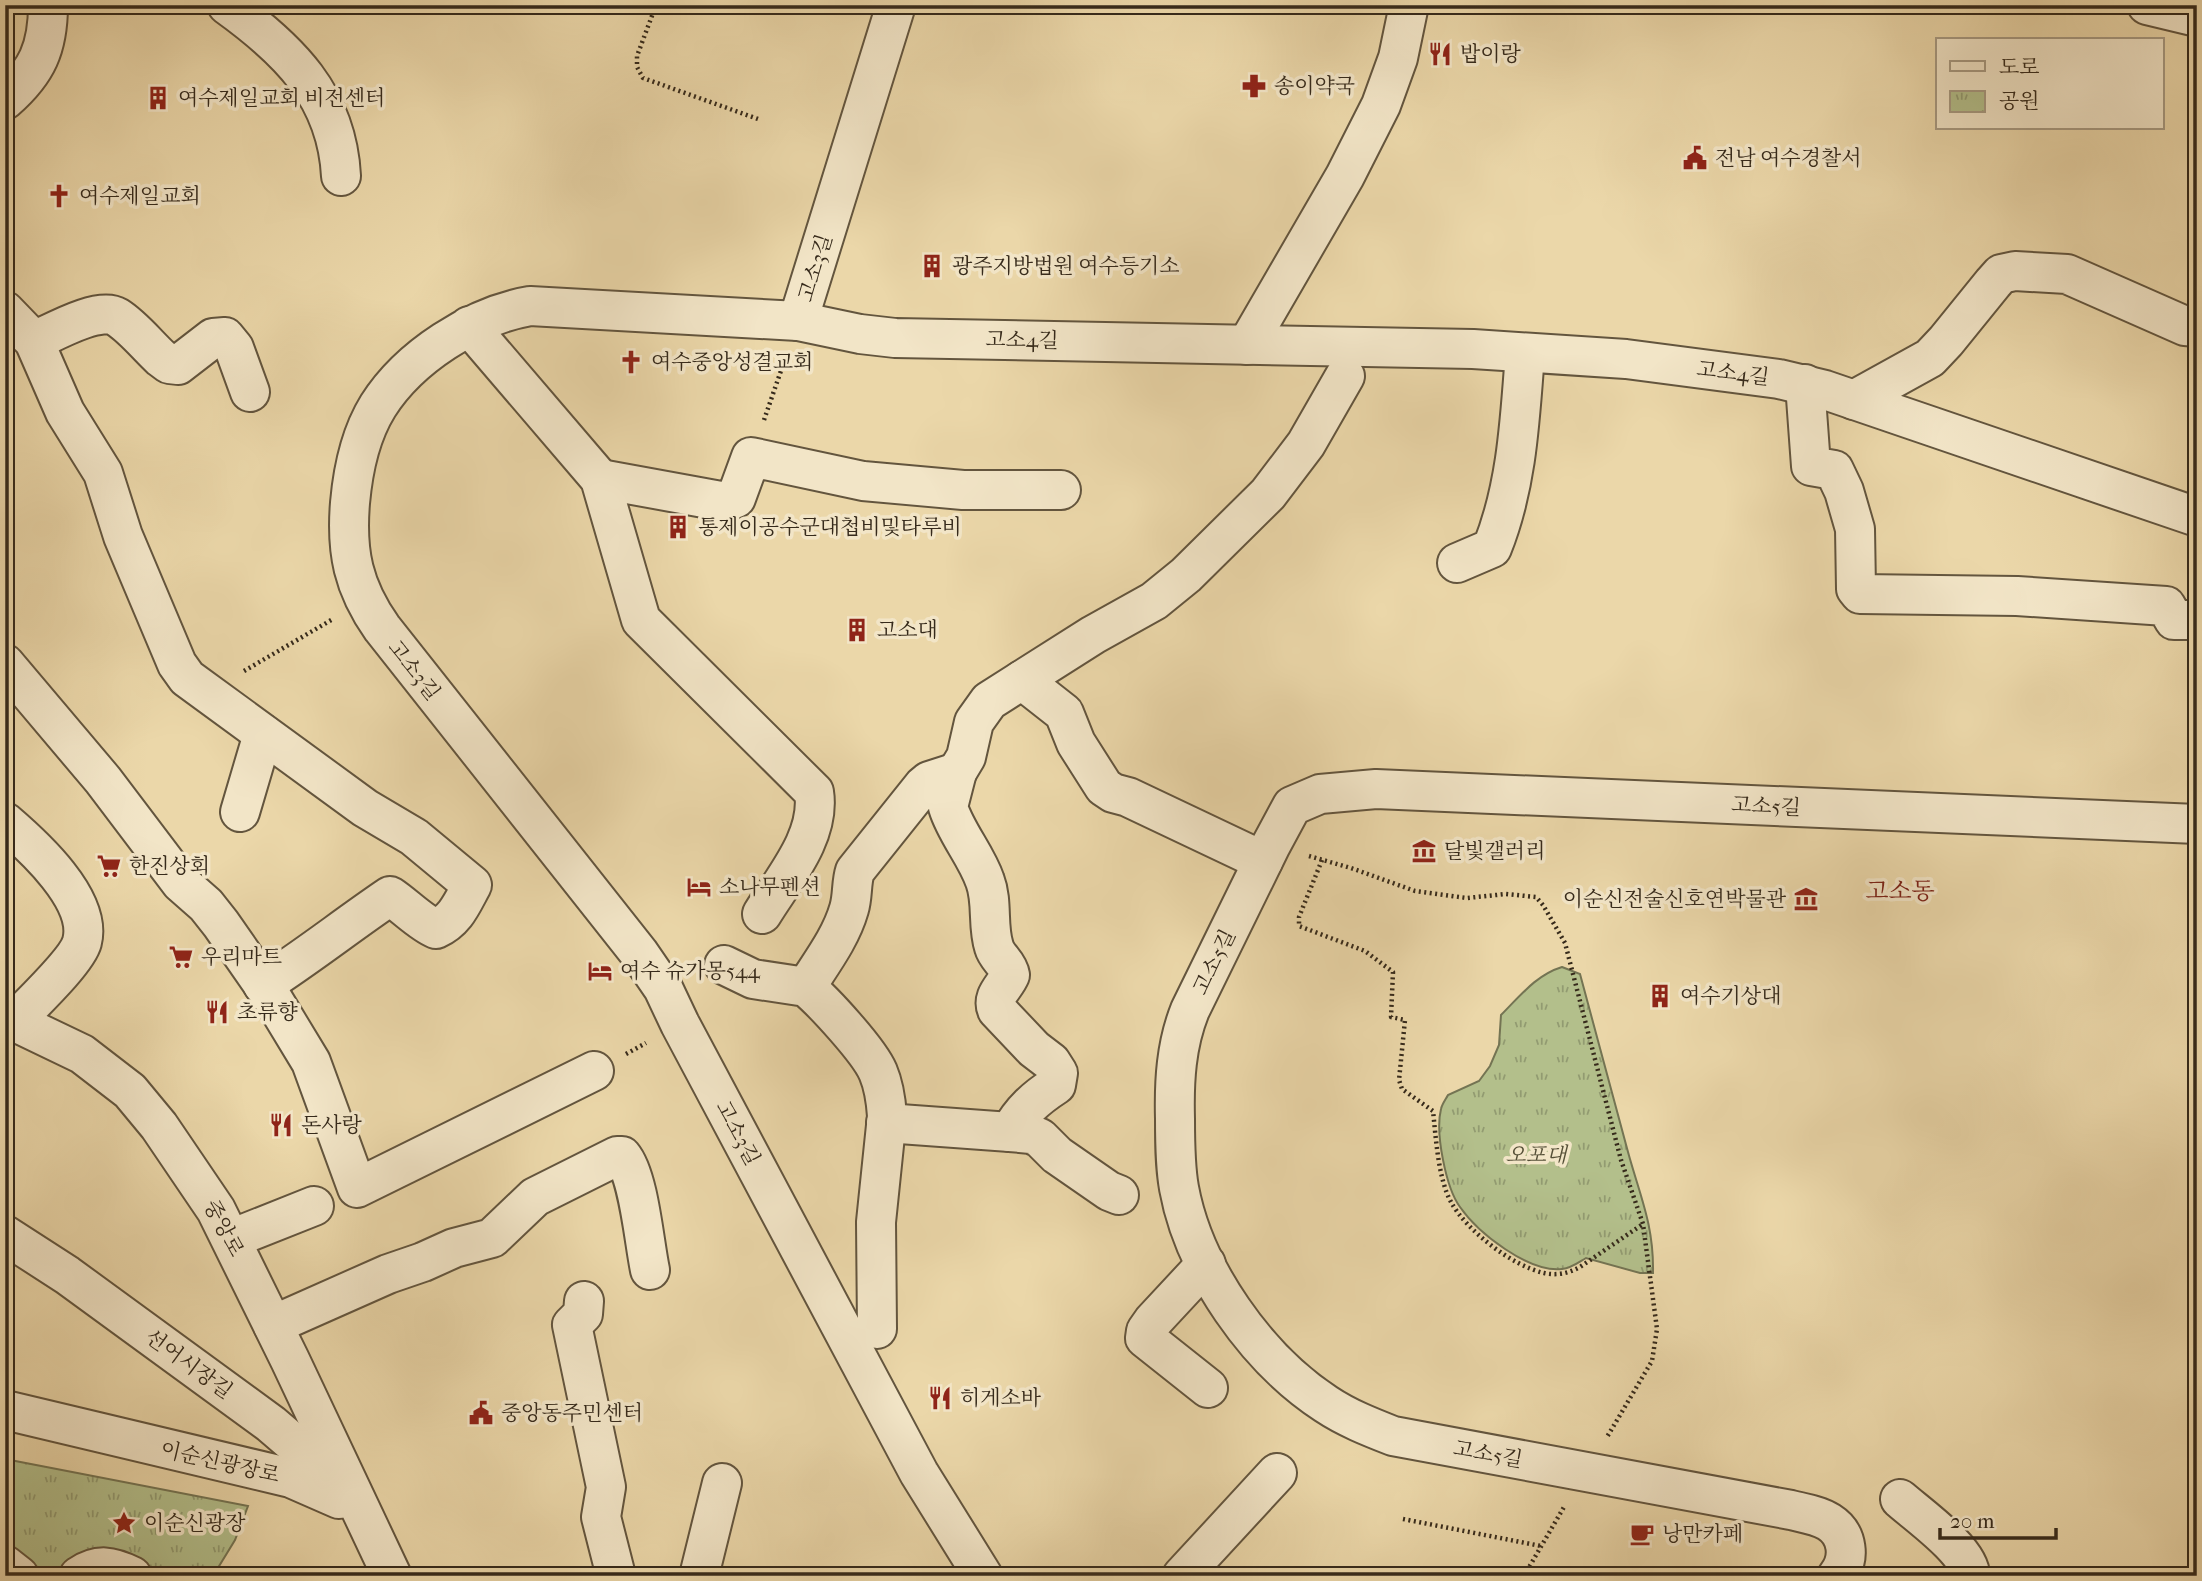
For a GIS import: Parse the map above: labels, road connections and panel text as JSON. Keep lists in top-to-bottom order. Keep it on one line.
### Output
{"streets":{"street":["고소3길","고소4길","고소5길","중앙로","선어시장길","이순신광장로"]},"crossings":[["고소3길","고소4길"],["중앙로","선어시장길"],["중앙로","이순신광장로"],["선어시장길","이순신광장로"]],"districts":["고소동"],"parks":["오포대"],"places":{"restaurant":["밥이랑","초류향","돈사랑","히게소바"],"pharmacy":["송이약국"],"building":["여수제일교회 비전센터","광주지방법원 여수등기소","통제이공수군대첩비및타루비","고소대","여수기상대"],"public building":["전남 여수경찰서","중앙동주민센터"],"church":["여수제일교회","여수중앙성결교회"],"museum":["달빛갤러리","이순신전술신호연박물관"],"supermarket":["한진상회","우리마트"],"hotel":["소나무펜션","여수 슈가몽544"],"place":["이순신광장"],"cafe":["낭만카페"]},"legend":["도로","공원"],"scale_bar":"20 m"}
